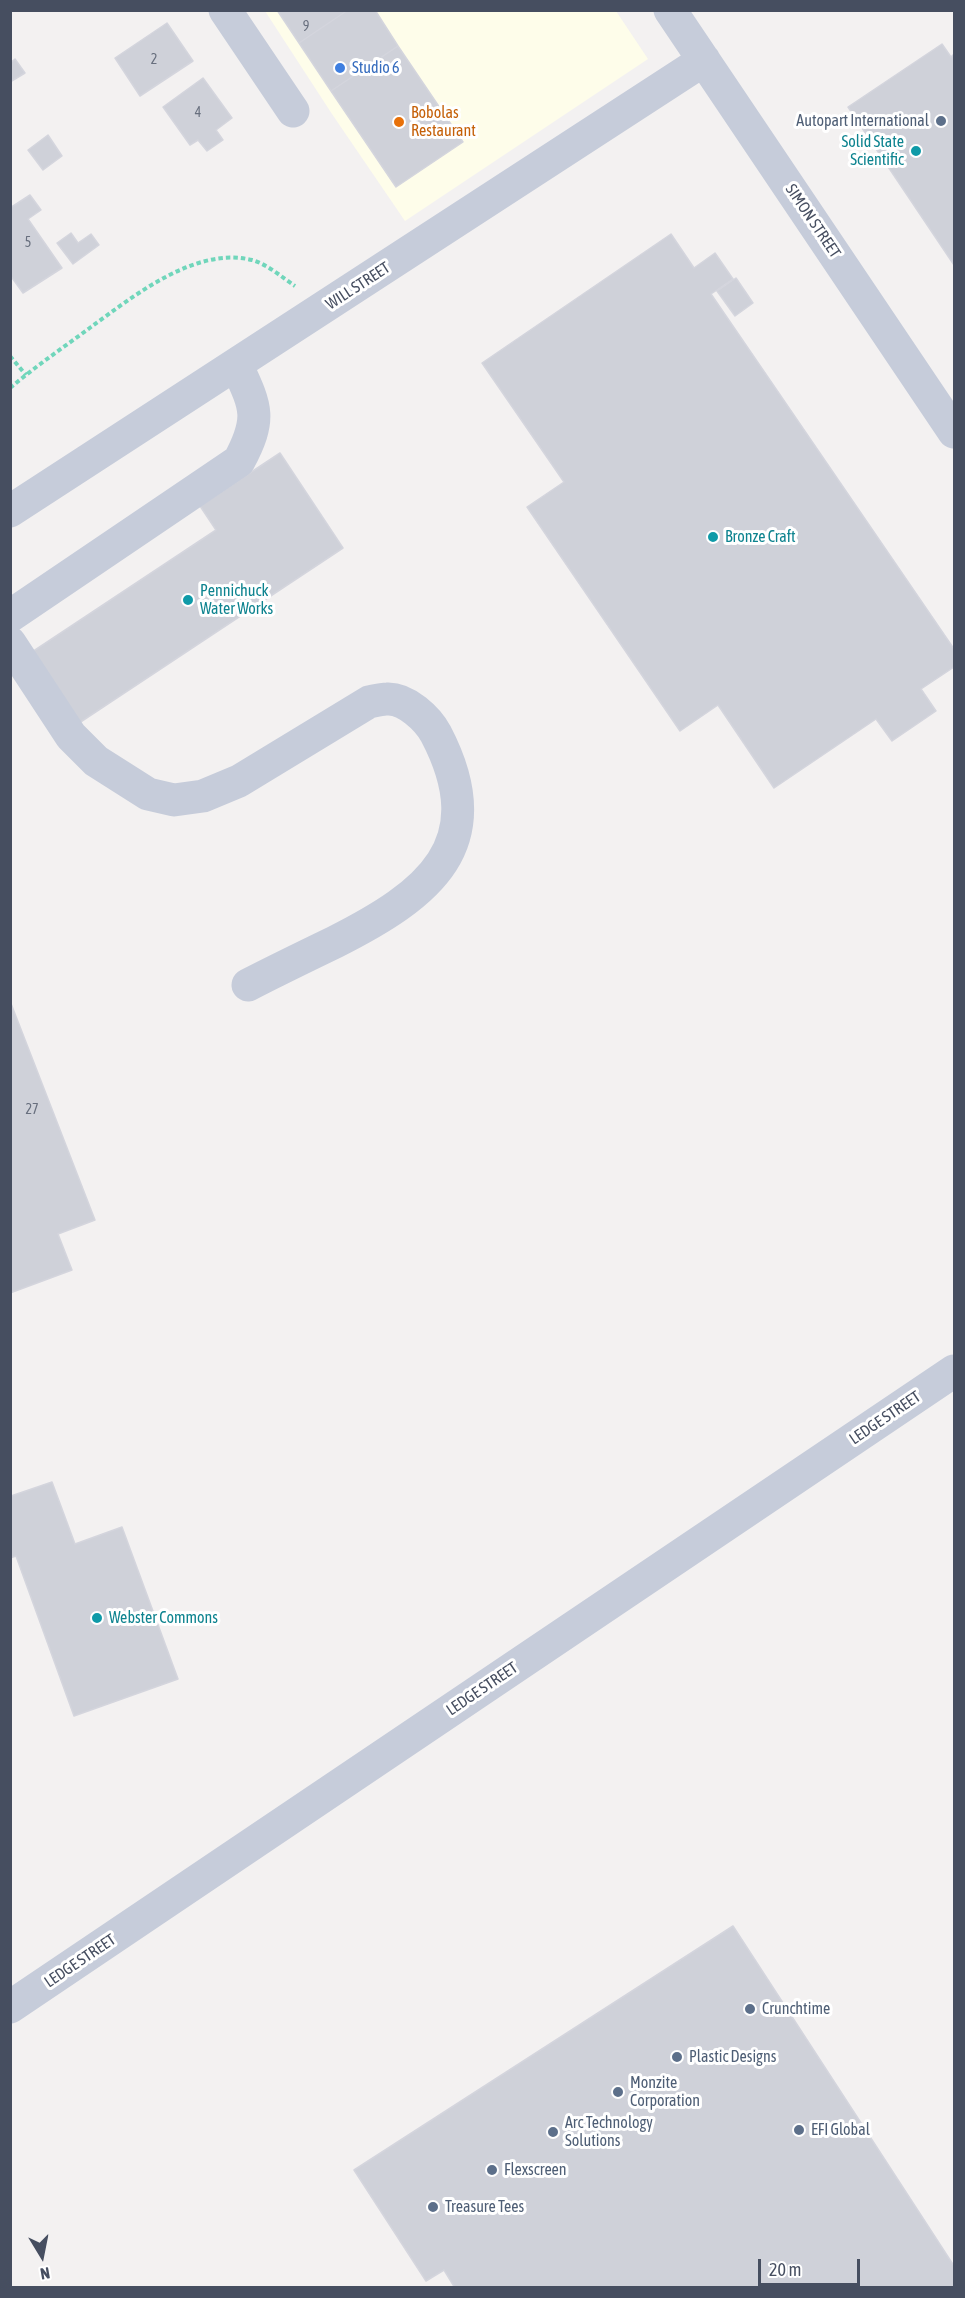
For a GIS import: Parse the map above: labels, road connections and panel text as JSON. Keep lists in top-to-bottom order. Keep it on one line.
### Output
{"streets":{"street":["SIMON STREET","WILL STREET","LEDGE STREET"]},"crossings":[["SIMON STREET","WILL STREET"]],"places":["Studio 6","Autopart International","Bobolas Restaurant","Solid State Scientific","Bronze Craft","Pennichuck Water Works","Webster Commons","Crunchtime","Plastic Designs","Monzite Corporation","EFI Global","Arc Technology Solutions","Flexscreen","Treasure Tees"],"house_numbers":["9","2","4","5","27"],"scale_bar":"20 m","north":"bottom"}
